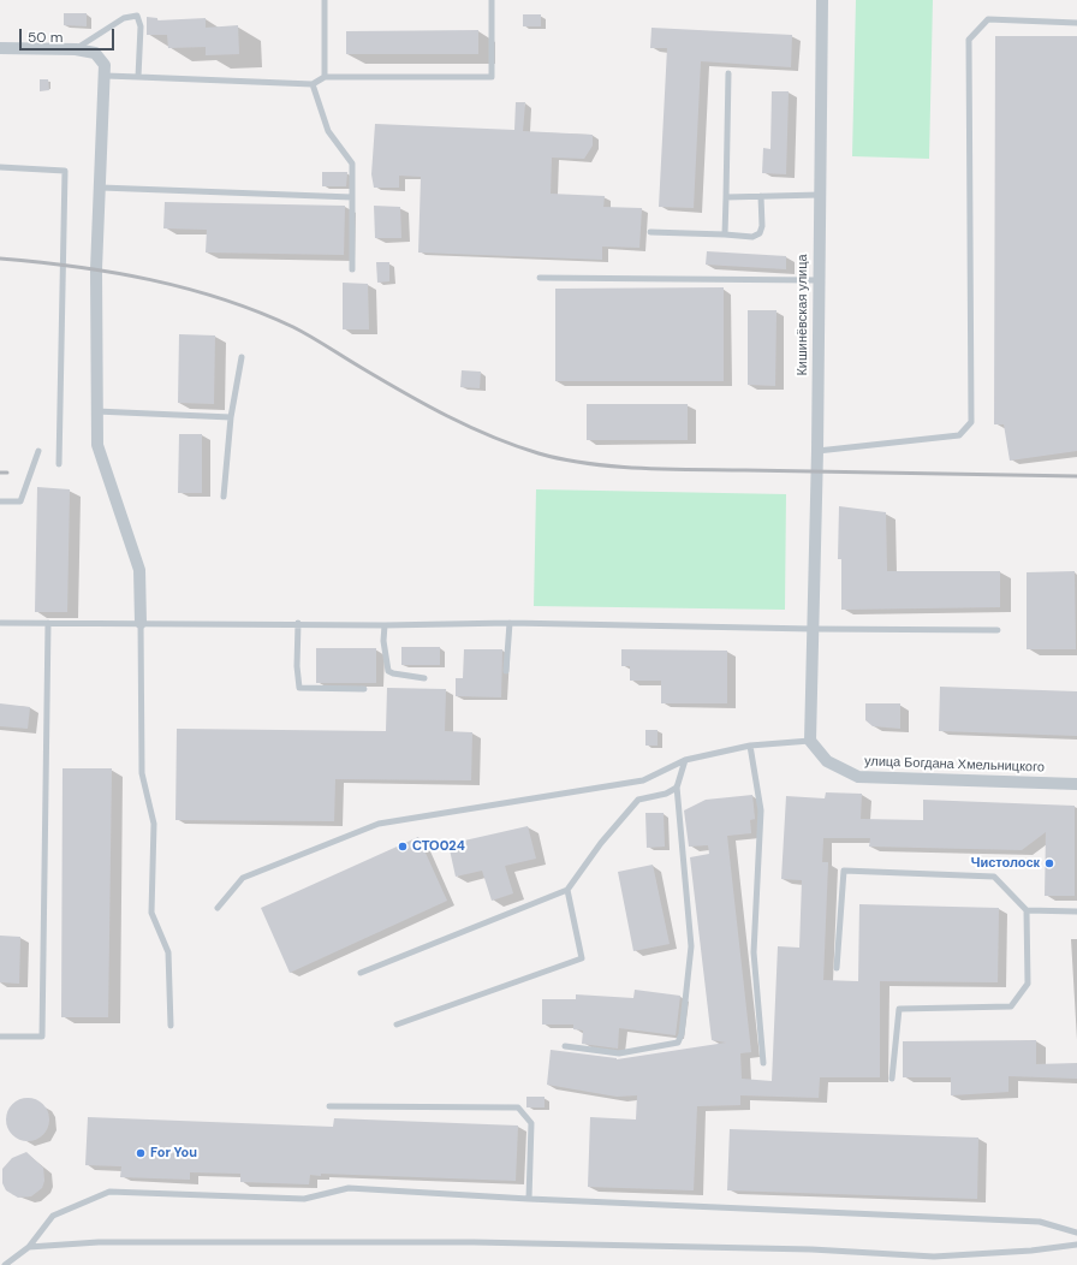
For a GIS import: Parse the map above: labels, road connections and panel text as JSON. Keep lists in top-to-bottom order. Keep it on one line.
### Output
{"streets":{"street":["Кишинёвская улица","улица Богдана Хмельницкого"]},"places":["СТО024","Чистолоск","For You"],"scale_bar":"50 m"}
